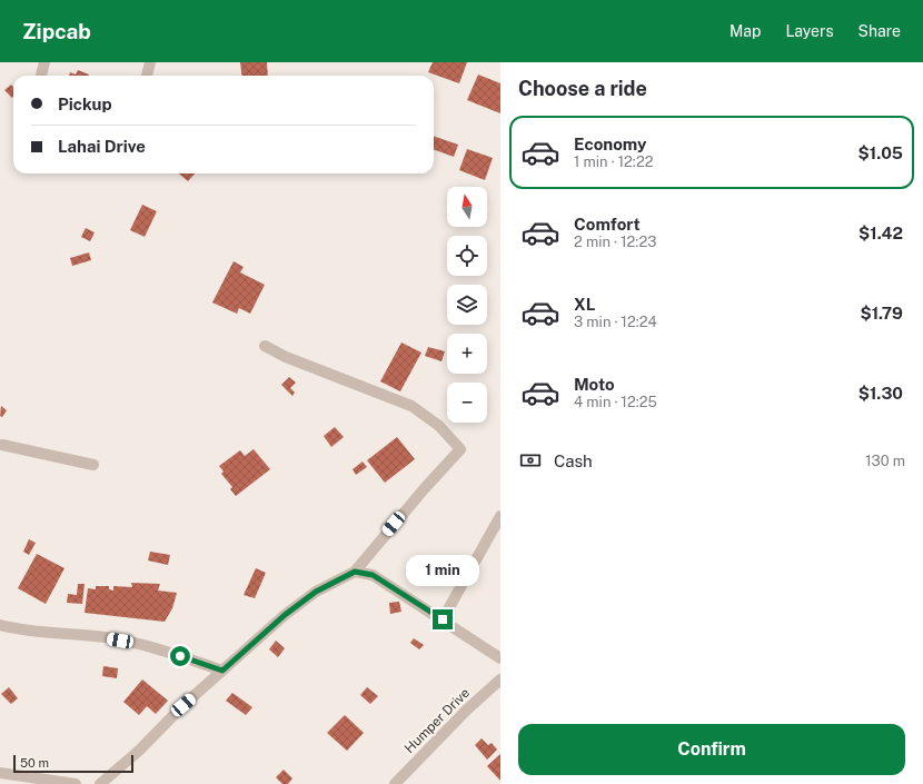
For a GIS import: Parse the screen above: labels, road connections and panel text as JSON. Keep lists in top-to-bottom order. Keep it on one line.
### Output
{"streets":{"street":["Humper Drive"]},"scale_bar":"50 m","north":"top","page":{"header":"Zipcab","nav":["Map","Layers","Share"],"heading":"Choose a ride","banner":["Pickup","Lahai Drive"],"list":[{"name":"Economy","note":"1 min · 12:22","value":"$1.05"},{"name":"Comfort","note":"2 min · 12:23","value":"$1.42"},{"name":"XL","note":"3 min · 12:24","value":"$1.79"},{"name":"Moto","note":"4 min · 12:25","value":"$1.30"}],"map_buttons":["+","−"],"pay":["Cash","130 m"],"bubble":"1 min","buttons":"Confirm","scale":"50 m"}}
